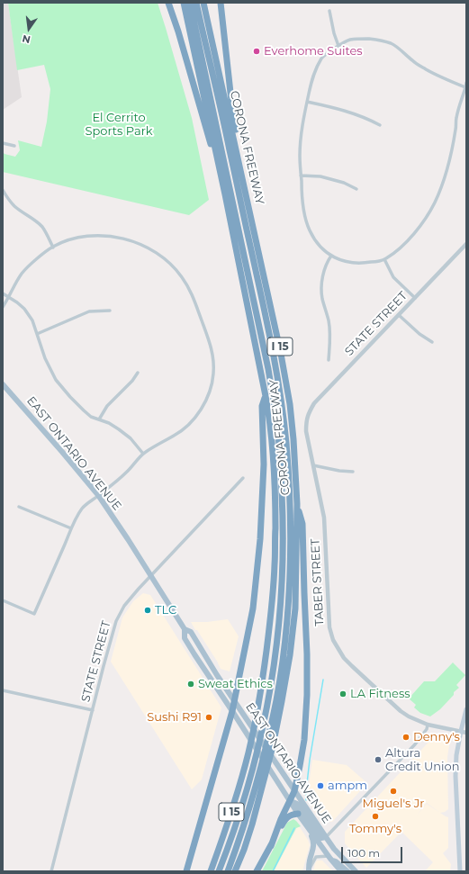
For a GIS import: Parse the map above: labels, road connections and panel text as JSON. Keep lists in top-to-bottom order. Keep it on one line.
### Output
{"streets":{"highway":["CORONA FREEWAY","I 15"],"main road":["EAST ONTARIO AVENUE"],"street":["STATE STREET","TABER STREET"]},"crossings":[["STATE STREET","EAST ONTARIO AVENUE"],["STATE STREET","TABER STREET"]],"parks":["El Cerrito Sports Park"],"places":["Everhome Suites","TLC","Sweat Ethics","LA Fitness","Sushi R91","Denny's","Altura Credit Union","ampm","Miguel's Jr","Tommy's"],"scale_bar":"100 m","north":"bottom"}
